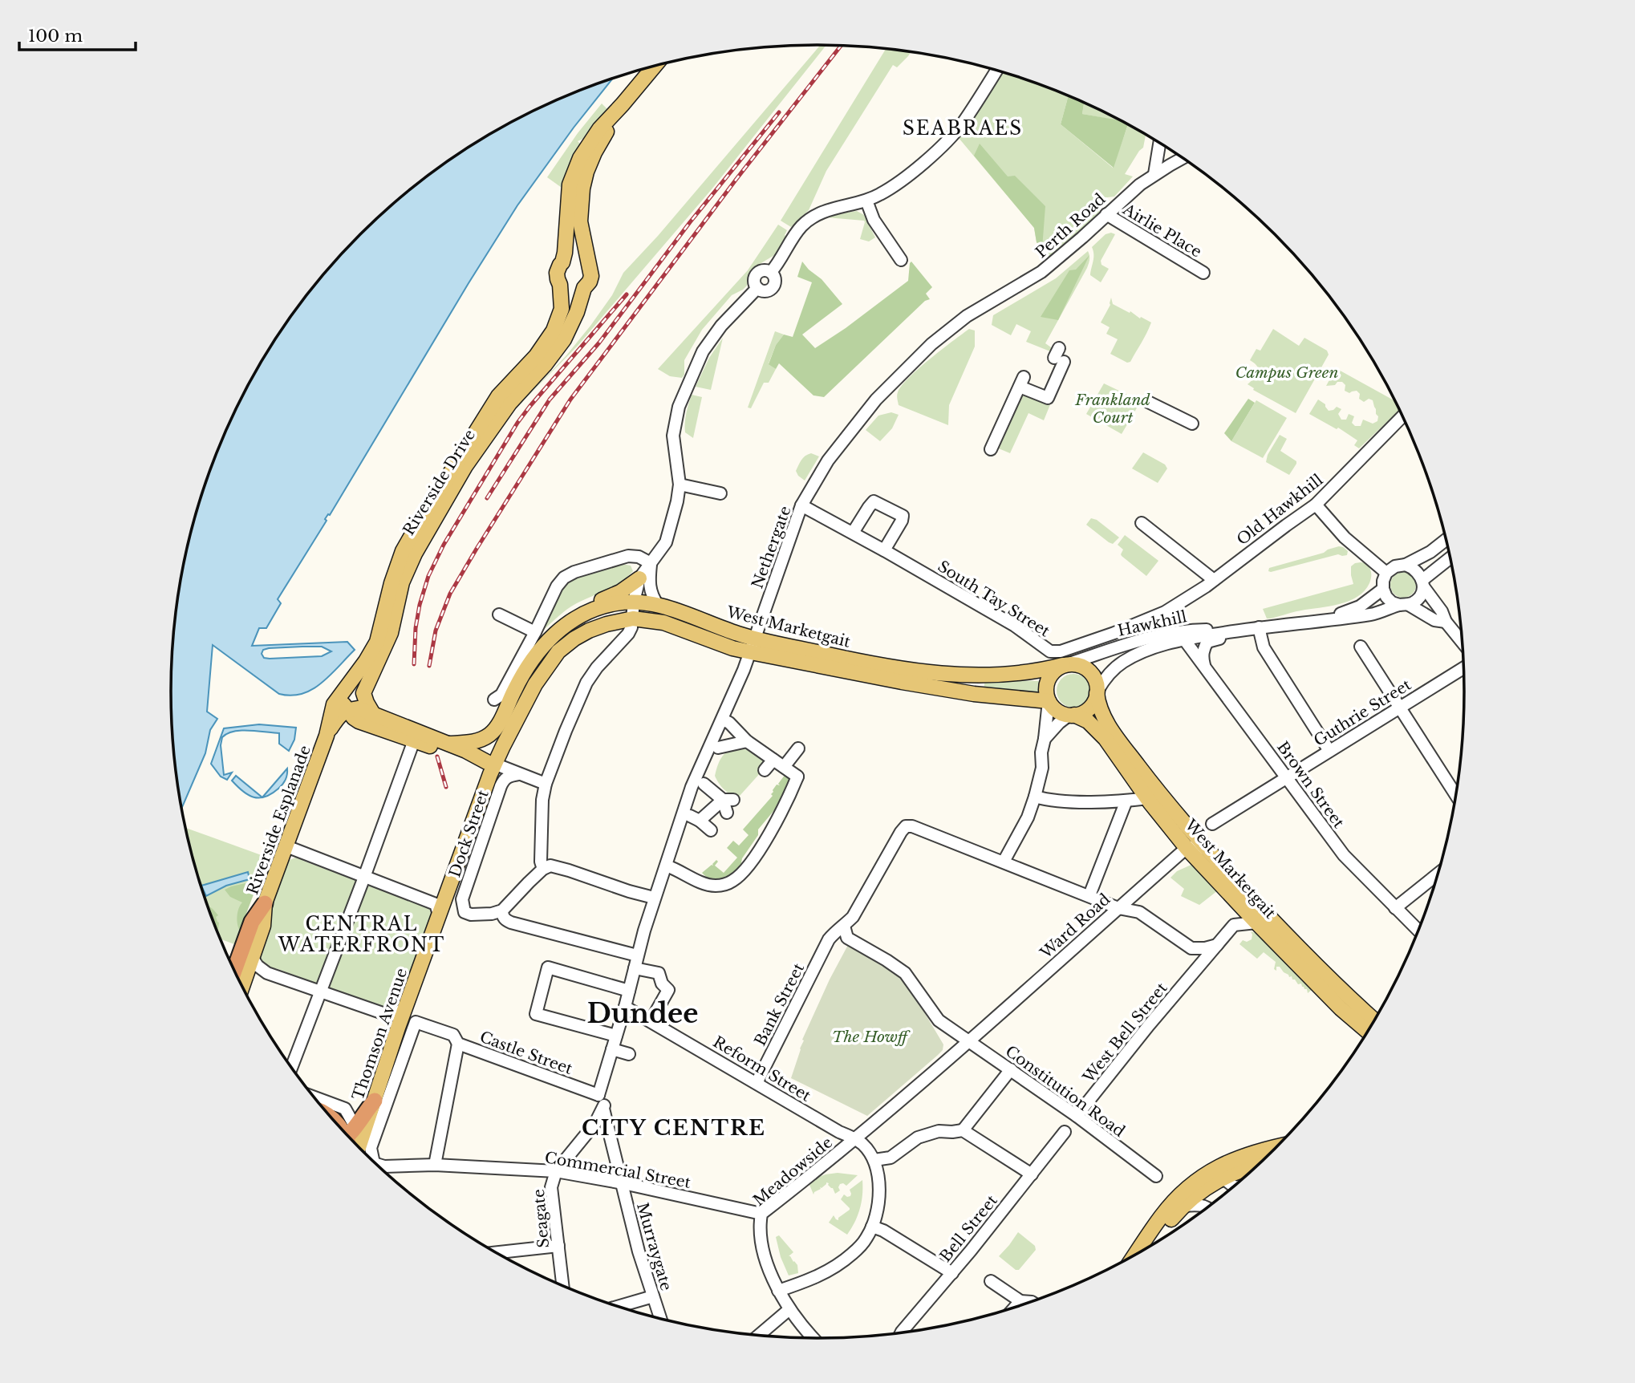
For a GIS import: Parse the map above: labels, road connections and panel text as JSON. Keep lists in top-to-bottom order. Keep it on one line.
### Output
{"streets":{"main road":["Riverside Drive","West Marketgait","Riverside Esplanade","Thomson Avenue"],"street":["Perth Road","Airlie Place","Old Hawkhill","Nethergate","South Tay Street","Hawkhill","Guthrie Street","Brown Street","Dock Street","Ward Road","Bank Street","West Bell Street","Castle Street","Reform Street","Constitution Road","Commercial Street","Meadowside","Seagate","Bell Street","Murraygate"]},"crossings":[["Perth Road","Airlie Place"],["Perth Road","Nethergate"],["Riverside Drive","Riverside Esplanade"],["Old Hawkhill","South Tay Street"],["Nethergate","West Marketgait"],["Nethergate","Castle Street"],["Nethergate","Reform Street"],["Nethergate","Murraygate"],["Hawkhill","West Marketgait"],["Hawkhill","Brown Street"],["West Marketgait","Ward Road"],["West Marketgait","West Bell Street"],["West Marketgait","Thomson Avenue"],["Guthrie Street","Brown Street"],["Ward Road","Constitution Road"],["Ward Road","Meadowside"],["Bank Street","Reform Street"],["Bank Street","Constitution Road"],["West Bell Street","Constitution Road"],["Castle Street","Murraygate"],["Reform Street","Meadowside"],["Constitution Road","Meadowside"],["Commercial Street","Meadowside"],["Commercial Street","Seagate"],["Commercial Street","Murraygate"]],"districts":["SEABRAES","CENTRAL WATERFRONT","Dundee","CITY CENTRE"],"parks":["Campus Green","Frankland Court","The Howff"],"scale_bar":"100 m"}
